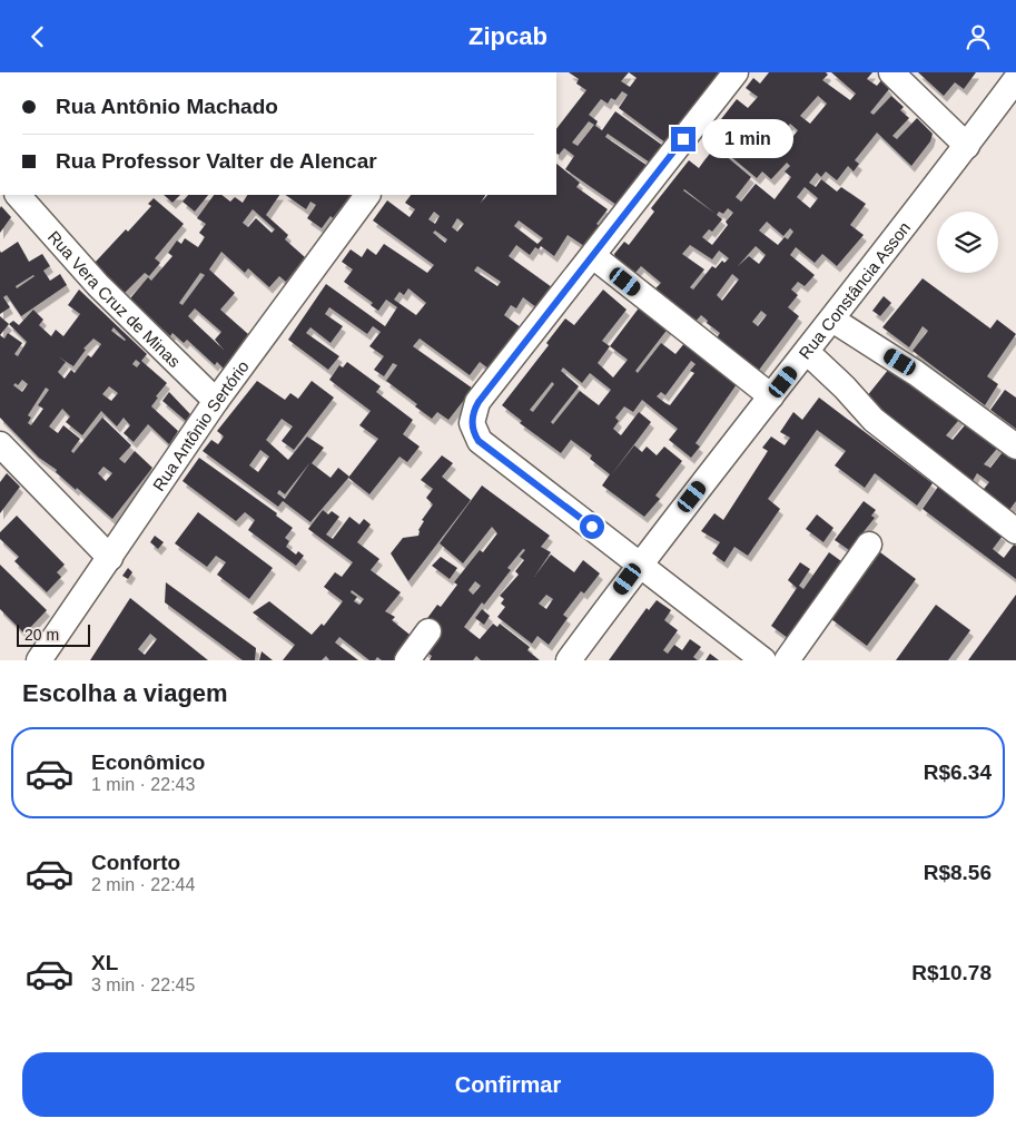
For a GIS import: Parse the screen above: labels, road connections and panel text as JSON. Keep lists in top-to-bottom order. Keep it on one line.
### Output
{"streets":{"street":["Rua Constância Asson","Rua Vera Cruz de Minas","Rua Antônio Sertório"]},"crossings":[["Rua Vera Cruz de Minas","Rua Antônio Sertório"]],"scale_bar":"20 m","page":{"header":"Zipcab","banner":["Rua Antônio Machado","Rua Professor Valter de Alencar"],"bubble":"1 min","scale":"20 m","heading":"Escolha a viagem","list":[{"name":"Econômico","note":"1 min · 22:43","value":"R$6.34"},{"name":"Conforto","note":"2 min · 22:44","value":"R$8.56"},{"name":"XL","note":"3 min · 22:45","value":"R$10.78"}],"buttons":"Confirmar"}}
